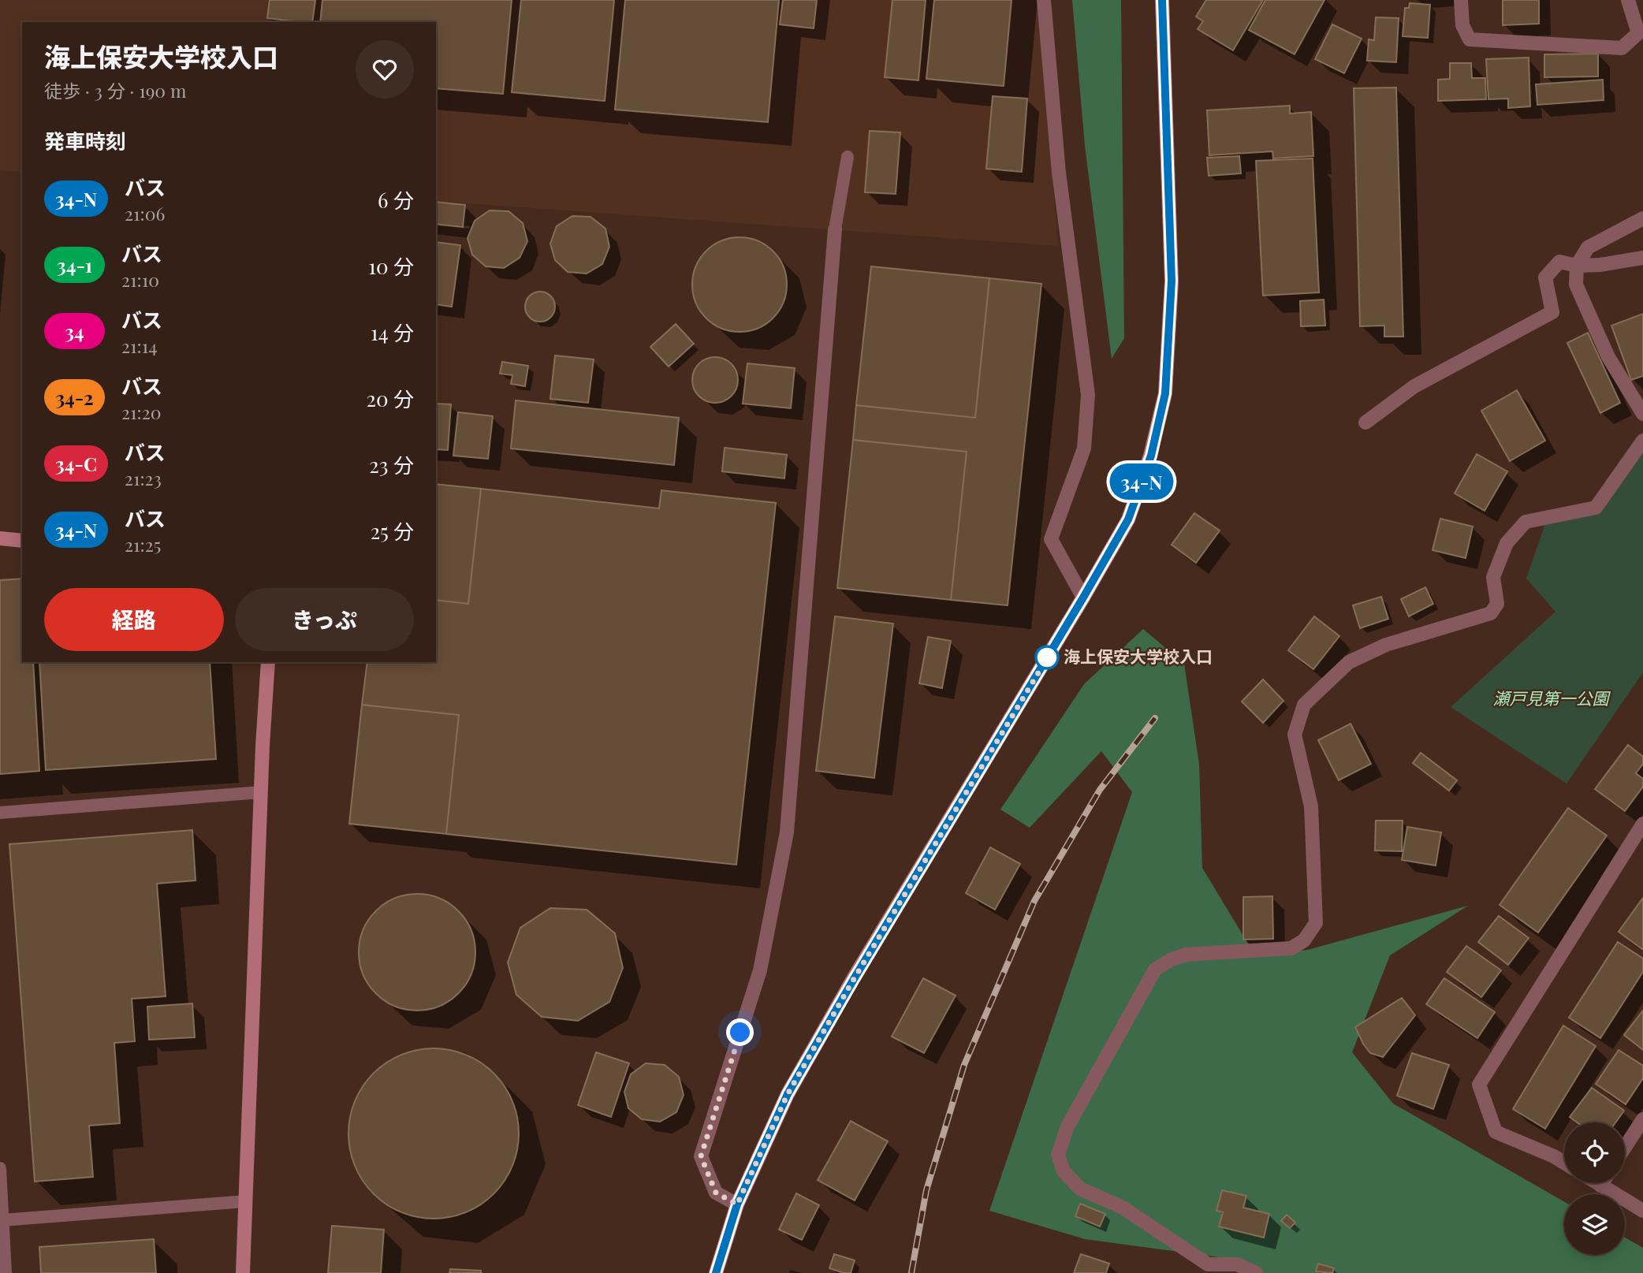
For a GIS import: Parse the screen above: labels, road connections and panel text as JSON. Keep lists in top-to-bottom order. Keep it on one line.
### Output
{"parks":["瀬戸見第一公園"],"places":["海上保安大学校入口"],"lines":["bus line 34-N"],"page":{"on_map":"34-N","heading":[["海上保安大学校入口","徒歩 · 3 分 · 190 m"],"発車時刻"],"list":[{"mark":"34-N","name":"バス","note":"21:06","value":"6 分"},{"mark":"34-1","name":"バス","note":"21:10","value":"10 分"},{"mark":"34","name":"バス","note":"21:14","value":"14 分"},{"mark":"34-2","name":"バス","note":"21:20","value":"20 分"},{"mark":"34-C","name":"バス","note":"21:23","value":"23 分"},{"mark":"34-N","name":"バス","note":"21:25","value":"25 分"}],"buttons":["経路","きっぷ"]}}
